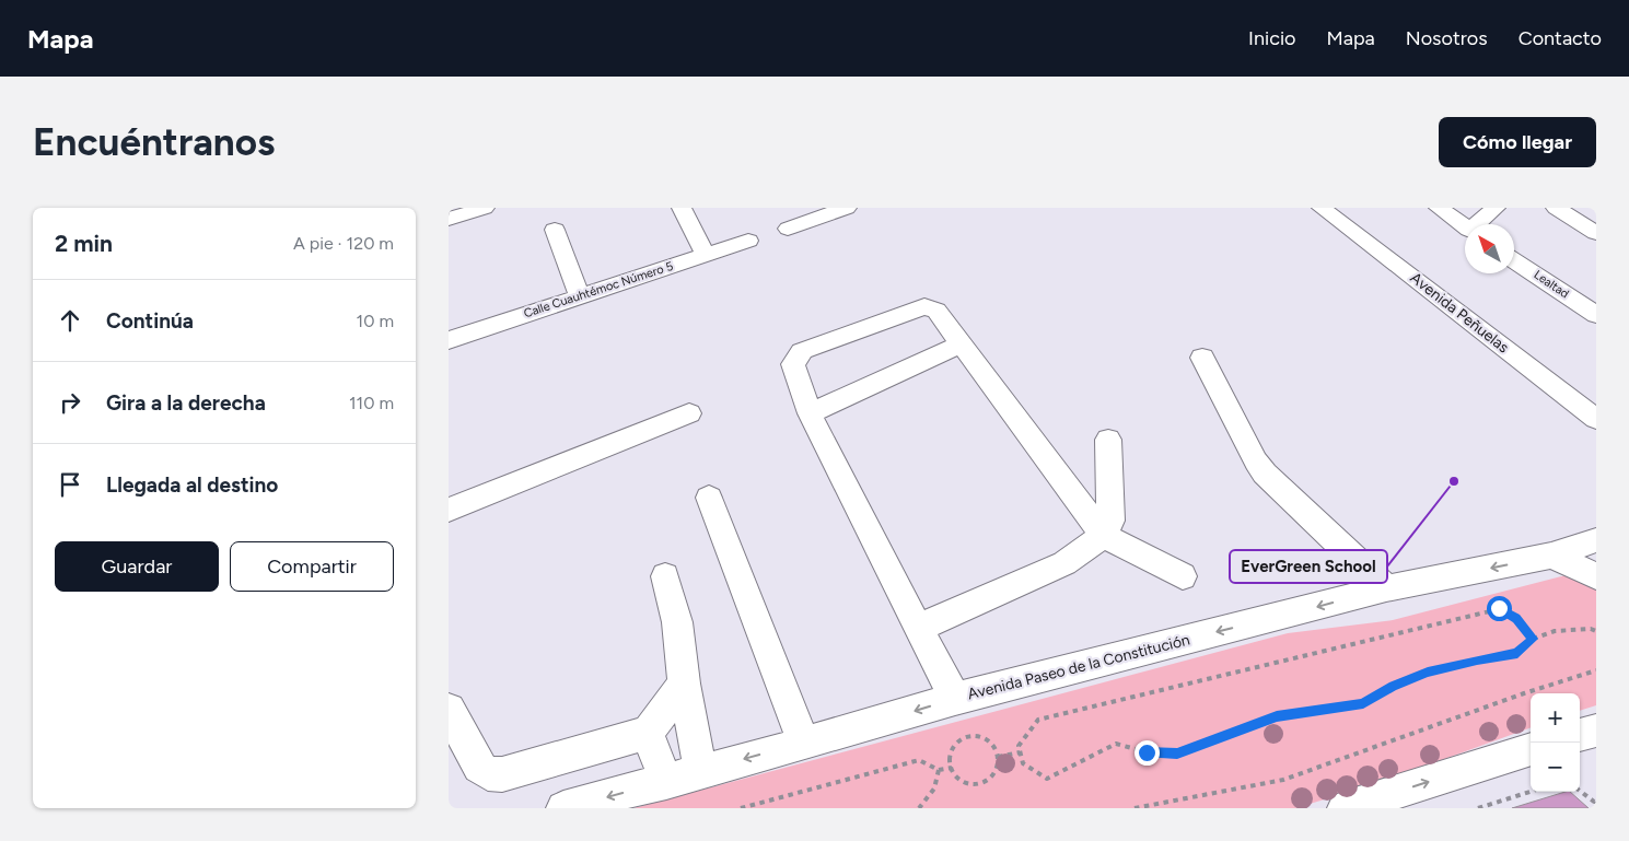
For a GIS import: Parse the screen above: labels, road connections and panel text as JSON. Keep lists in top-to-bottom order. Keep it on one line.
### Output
{"streets":{"street":["Lealtad","Calle Cuauhtémoc Número 5","Avenida Peñuelas","Avenida Paseo de la Constitución"]},"places":["EverGreen School"],"north":"top left","page":{"header":"Mapa","nav":["Inicio","Mapa","Nosotros","Contacto"],"buttons":["Cómo llegar",["Guardar","Compartir"]],"title":"Encuéntranos","heading":["2 min","A pie · 120 m"],"list":[["Continúa","10 m"],["Gira a la derecha","110 m"],"Llegada al destino"],"map_buttons":["+","−"]}}
